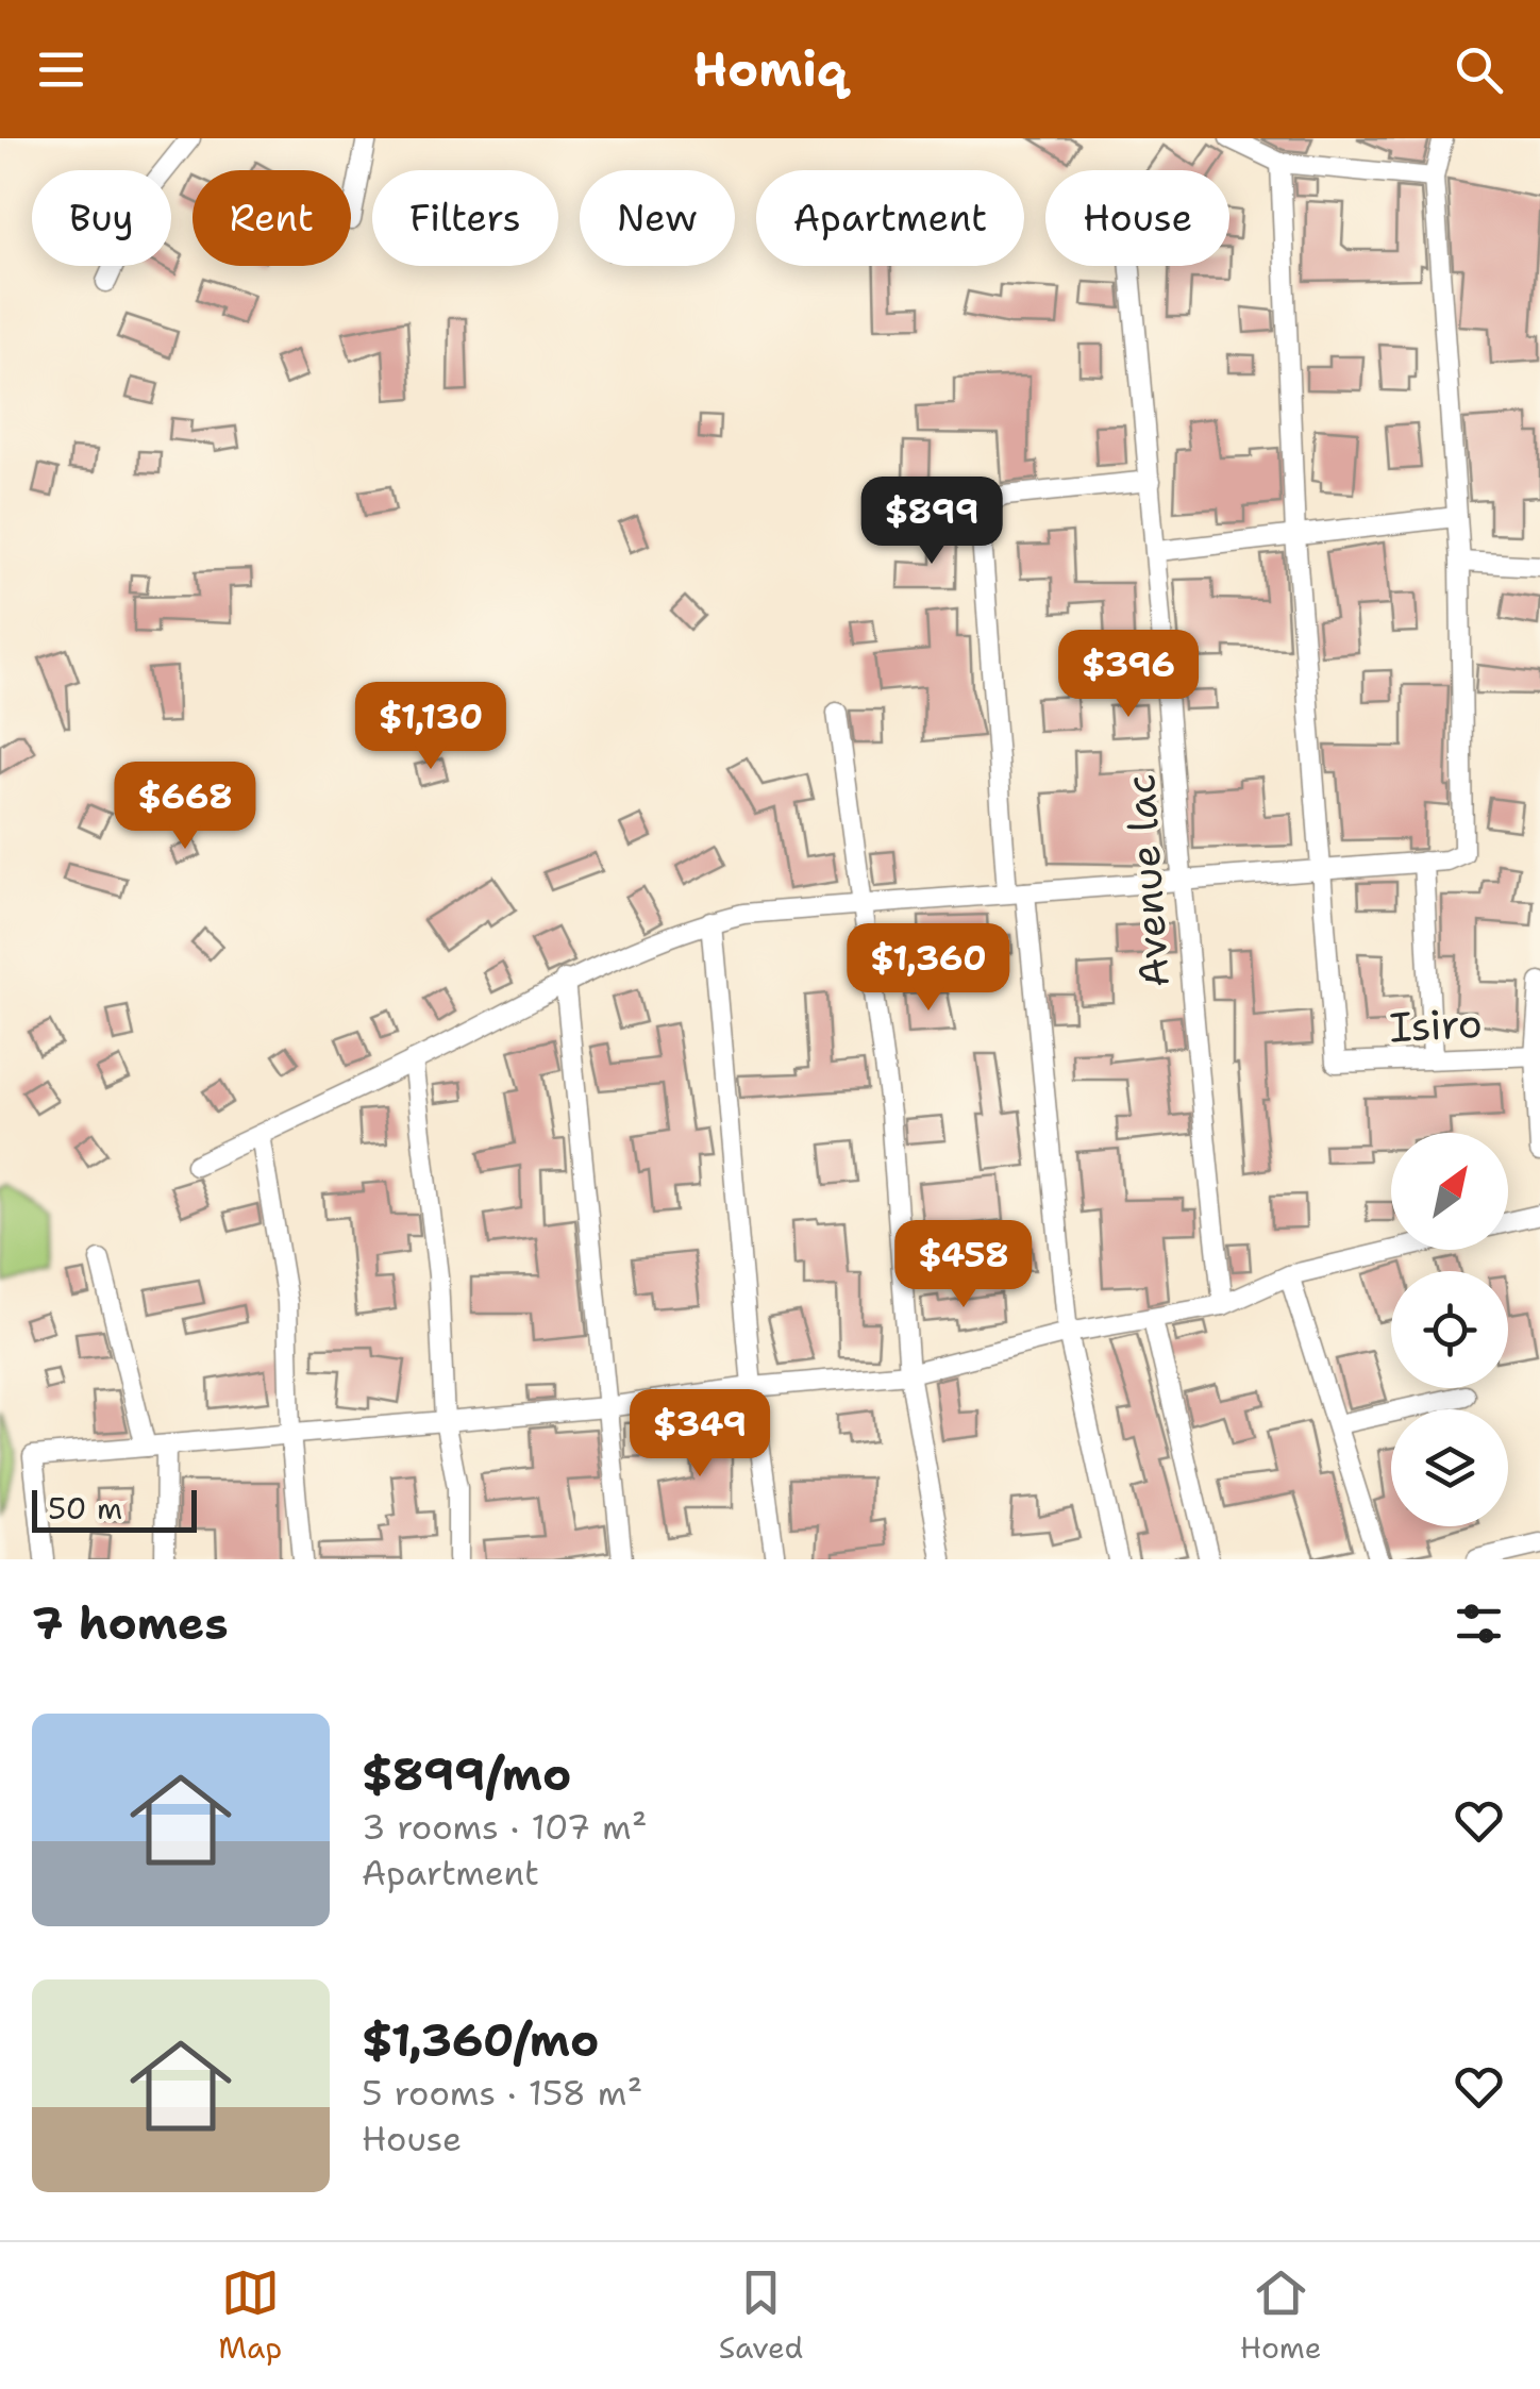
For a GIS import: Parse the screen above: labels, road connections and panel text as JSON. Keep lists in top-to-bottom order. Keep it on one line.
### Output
{"streets":{"street":["Avenue lac","Isiro"]},"scale_bar":"50 m","north":"top right","page":{"header":"Homiq","chip":["Buy","Rent","Filters","New","Apartment","House"],"price":["$899","$396","$1,130","$668","$1,360","$458","$349"],"scale":"50 m","heading":"7 homes","list":[{"name":"$899/mo","note":"3 rooms · 107 m² · Apartment"},{"name":"$1,360/mo","note":"5 rooms · 158 m² · House"}],"tabs":["Map","Saved","Home"]}}
